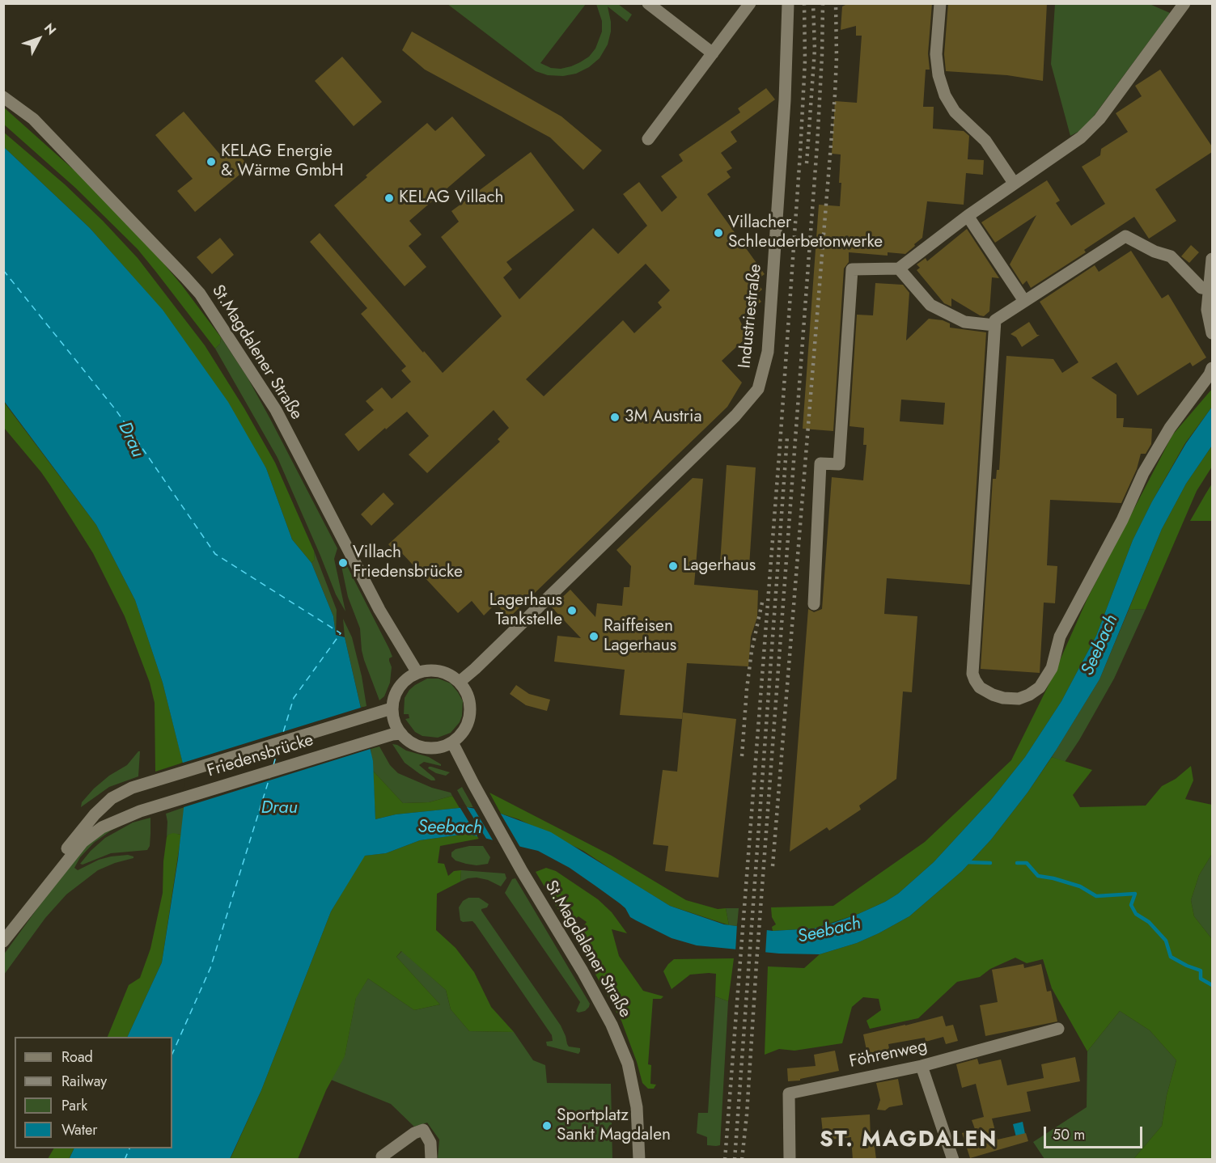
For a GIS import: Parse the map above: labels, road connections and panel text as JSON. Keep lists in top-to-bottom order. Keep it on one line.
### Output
{"streets":{"street":["Industriestraße","St.Magdalener Straße","Friedensbrücke","Föhrenweg"]},"crossings":[["Industriestraße","St.Magdalener Straße"],["Industriestraße","Friedensbrücke"],["St.Magdalener Straße","Friedensbrücke"]],"districts":["ST. MAGDALEN"],"water":["Drau","Seebach"],"places":["KELAG Energie & Wärme GmbH","KELAG Villach","Villacher Schleuderbetonwerke","3M Austria","Villach Friedensbrücke","Lagerhaus","Lagerhaus Tankstelle","Raiffeisen Lagerhaus","Sportplatz Sankt Magdalen"],"legend":["Road","Railway","Park","Water"],"scale_bar":"50 m","north":"top right"}
